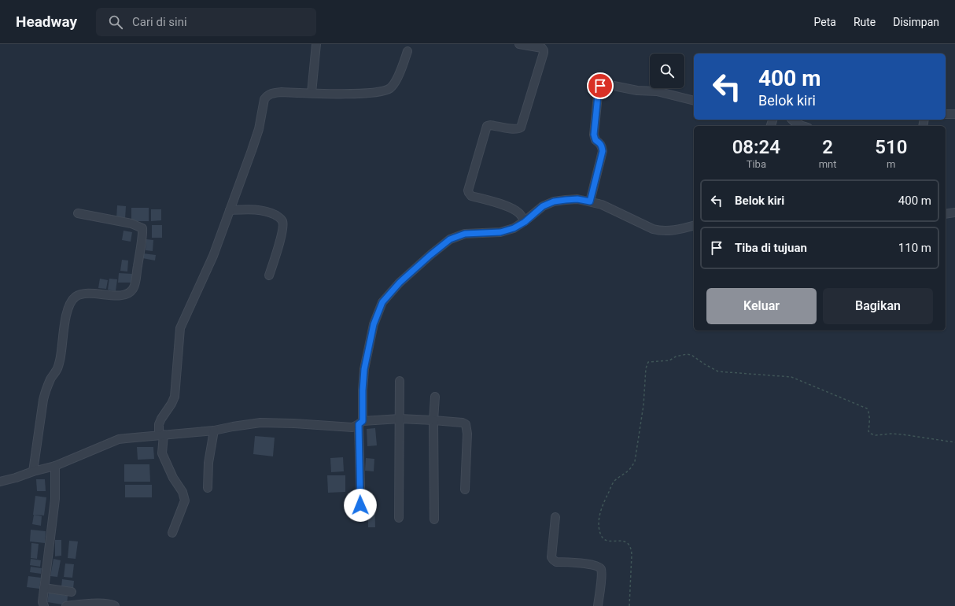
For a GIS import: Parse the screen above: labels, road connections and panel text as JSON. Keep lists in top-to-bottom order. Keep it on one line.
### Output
{"page":{"header":"Headway","search":"Cari di sini","nav":["Peta","Rute","Disimpan"],"turn":["400 m","Belok kiri"],"eta":["08:24","Tiba","2","mnt","510","m"],"list":[{"name":"Belok kiri","value":"400 m"},{"name":"Tiba di tujuan","value":"110 m"}],"buttons":["Keluar","Bagikan"]}}
